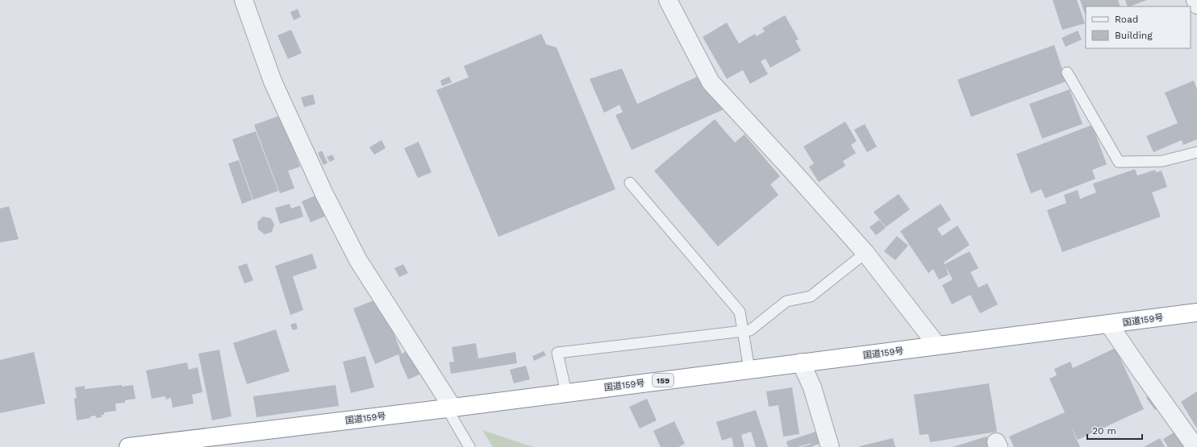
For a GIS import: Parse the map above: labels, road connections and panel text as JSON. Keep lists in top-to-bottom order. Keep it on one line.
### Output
{"streets":{"highway":["国道159号","159"]},"legend":["Road","Building"],"scale_bar":"20 m"}
